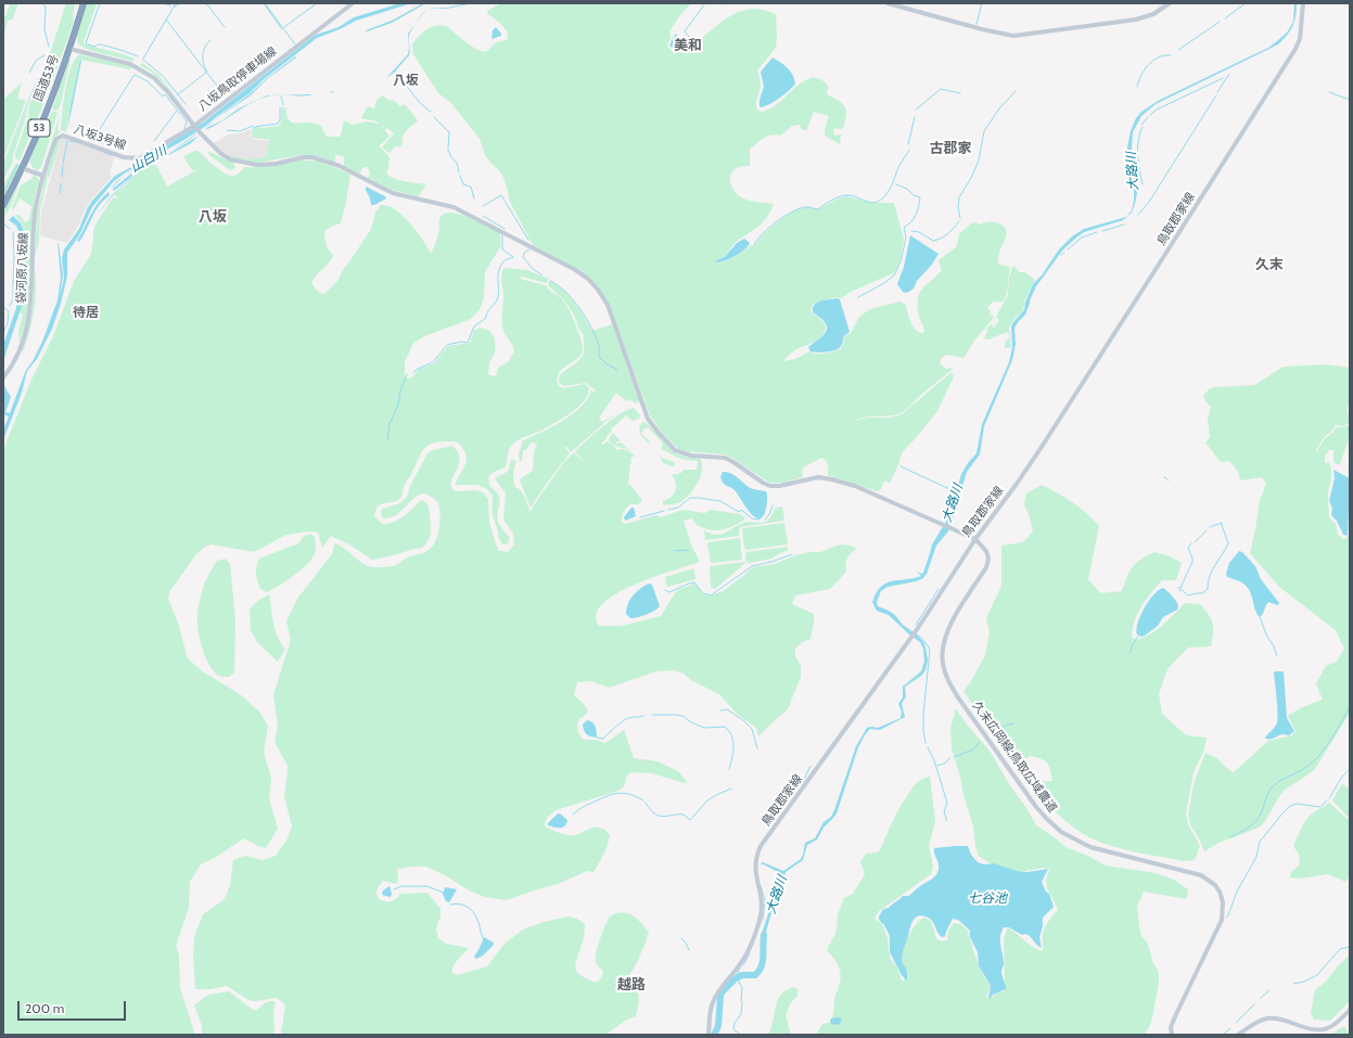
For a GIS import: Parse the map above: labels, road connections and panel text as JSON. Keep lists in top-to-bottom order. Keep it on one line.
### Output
{"streets":{"highway":["国道53号","53"],"street":["八坂鳥取停車場線","八坂3号線","鳥取郡家線","袋河原八坂線","久末広岡線;鳥取広域農道"]},"crossings":[["国道53号","八坂鳥取停車場線"],["八坂鳥取停車場線","八坂3号線"],["八坂3号線","袋河原八坂線"],["鳥取郡家線","久末広岡線;鳥取広域農道"]],"districts":["美和","八坂","古郡家","八坂","久末","待居","越路"],"water":["山白川","大路川","七谷池"],"scale_bar":"200 m"}
